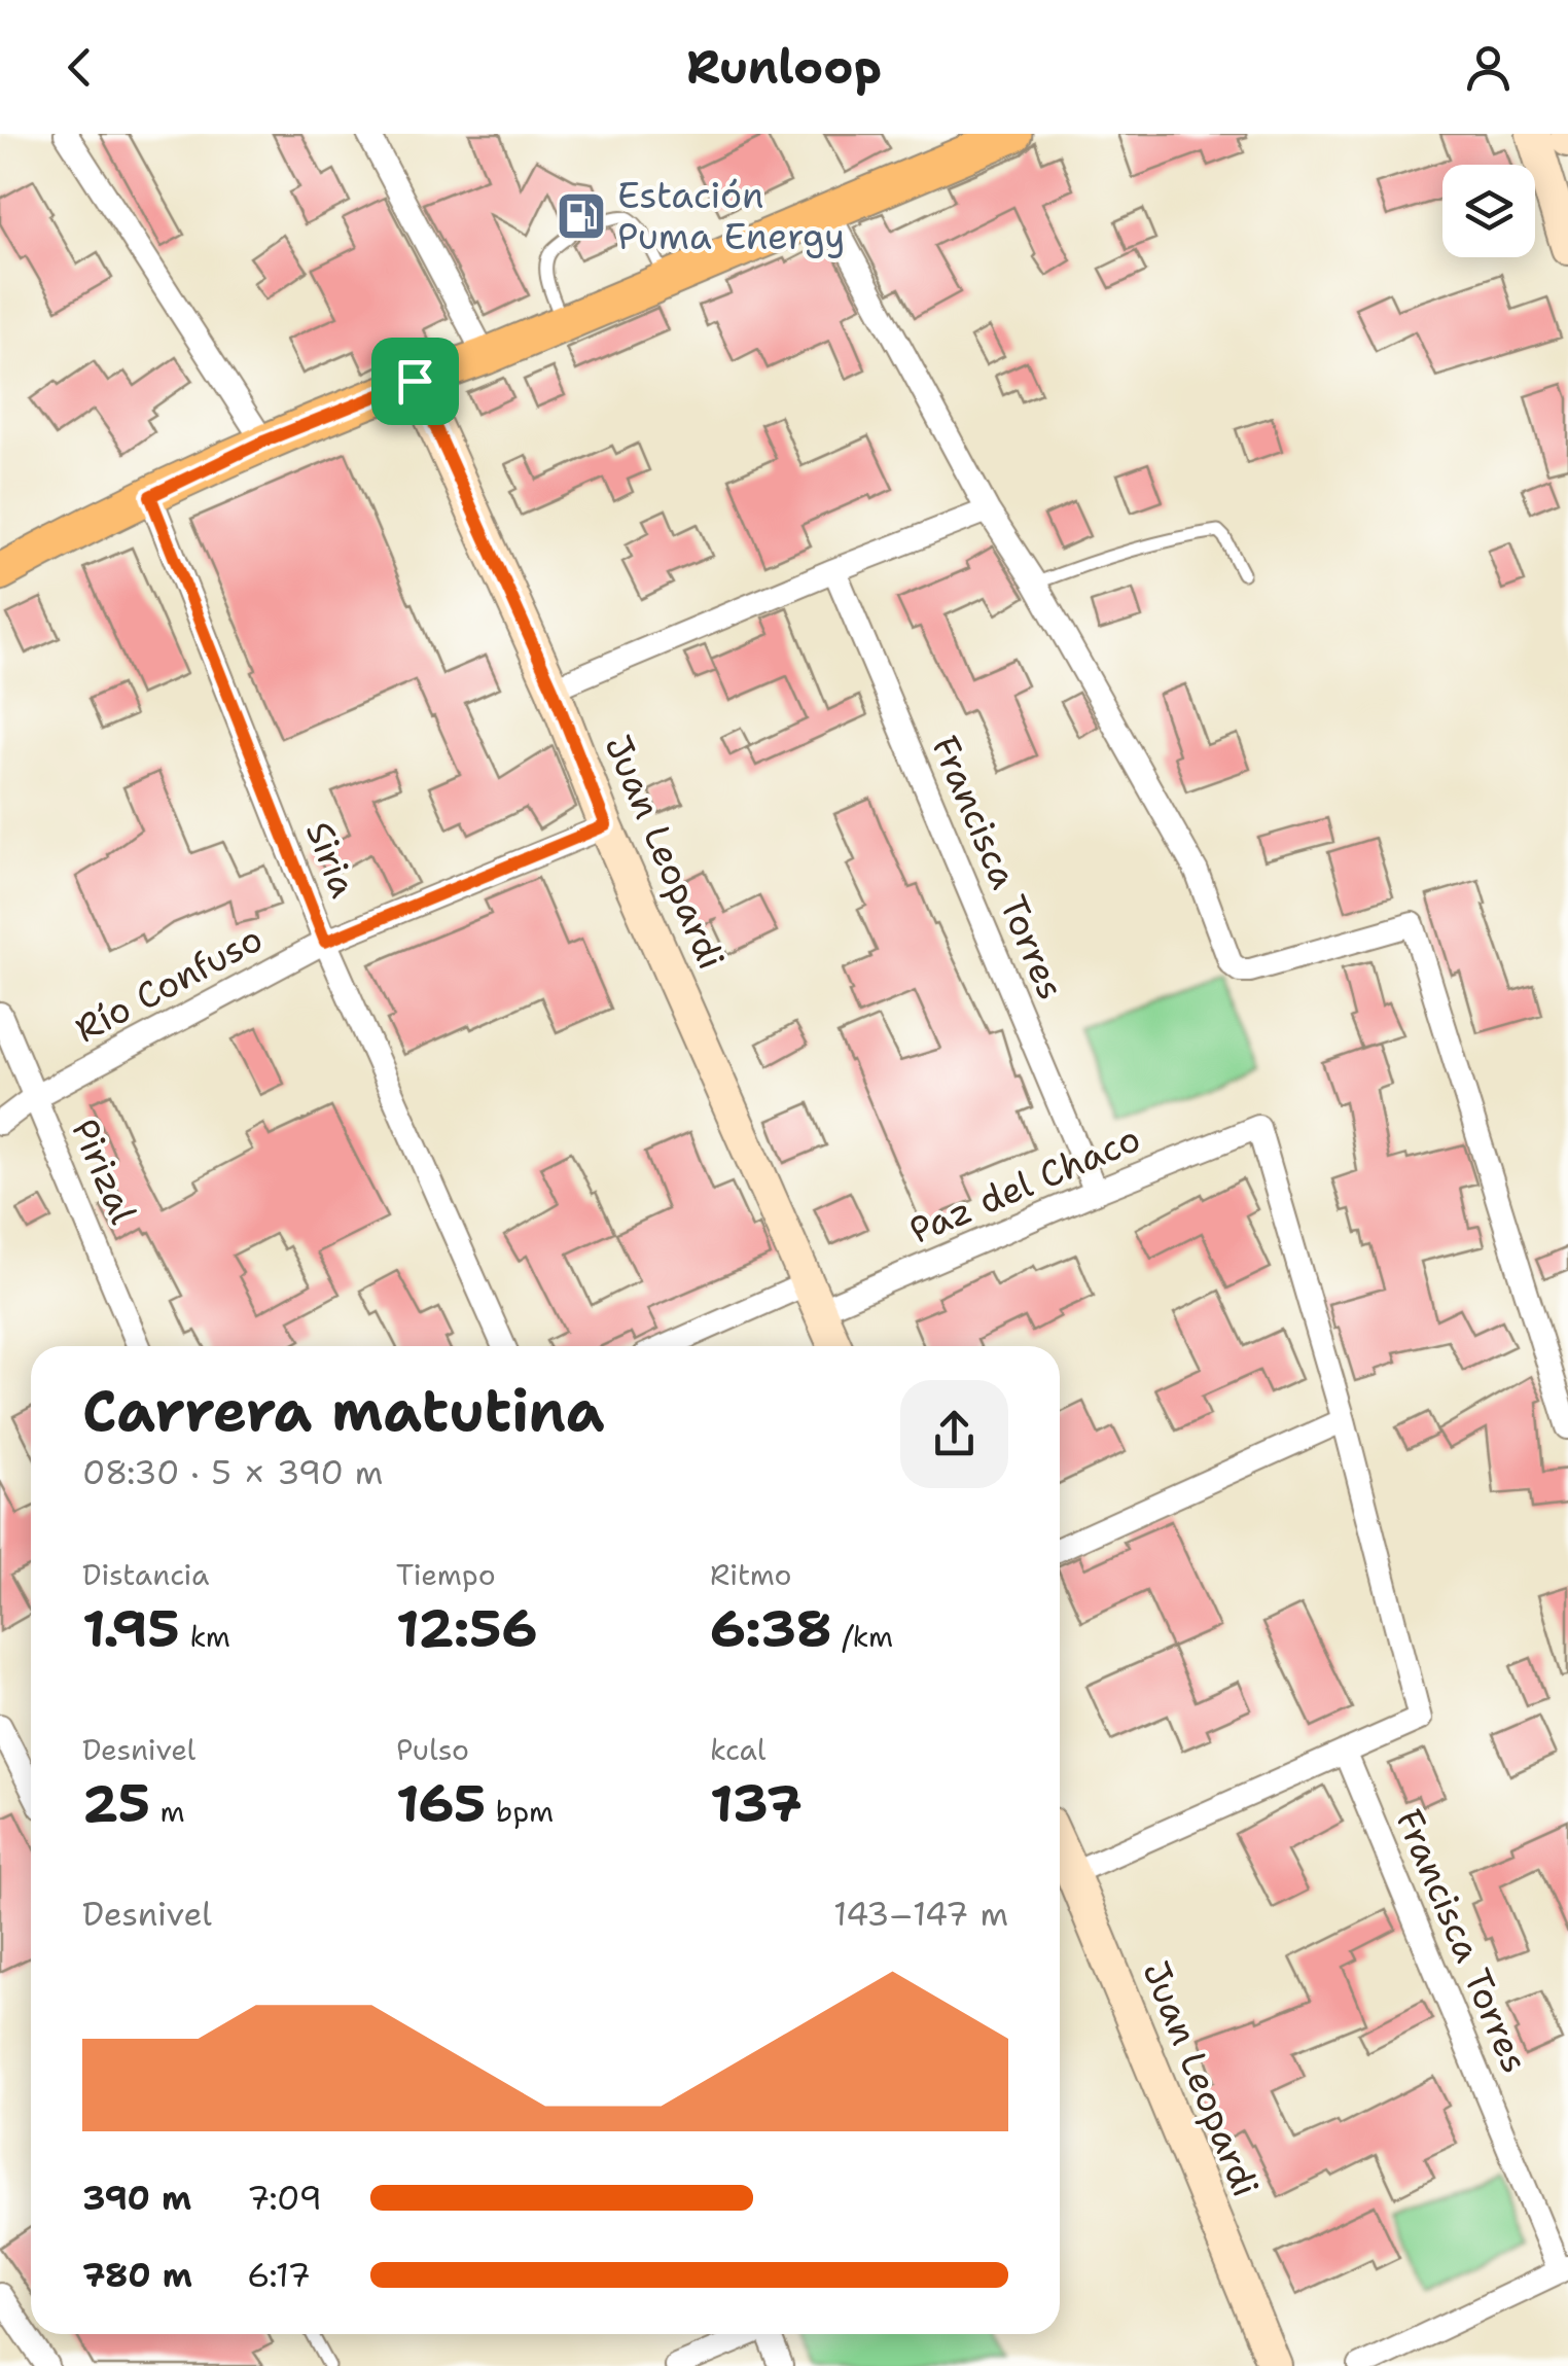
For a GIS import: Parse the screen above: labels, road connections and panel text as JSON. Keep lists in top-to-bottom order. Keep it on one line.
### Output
{"streets":{"main road":["Juan Leopardi"],"street":["Siria","Francisca Torres","Río Confuso","Pirizal","Paz del Chaco"]},"crossings":[["Juan Leopardi","Río Confuso"],["Juan Leopardi","Paz del Chaco"],["Siria","Río Confuso"],["Francisca Torres","Paz del Chaco"],["Río Confuso","Pirizal"]],"places":{"fuel station":["Estación Puma Energy"]},"page":{"header":"Runloop","heading":["Carrera matutina","08:30 · 5 × 390 m"],"stats":[["Distancia","1.95 km"],["Tiempo","12:56"],["Ritmo","6:38 /km"],["Desnivel","25 m"],["Pulso","165 bpm"],["kcal","137"]],"chart":["Desnivel","143–147 m"],"list":[{"name":"390 m","note":"7:09"},{"name":"780 m","note":"6:17"}]}}
